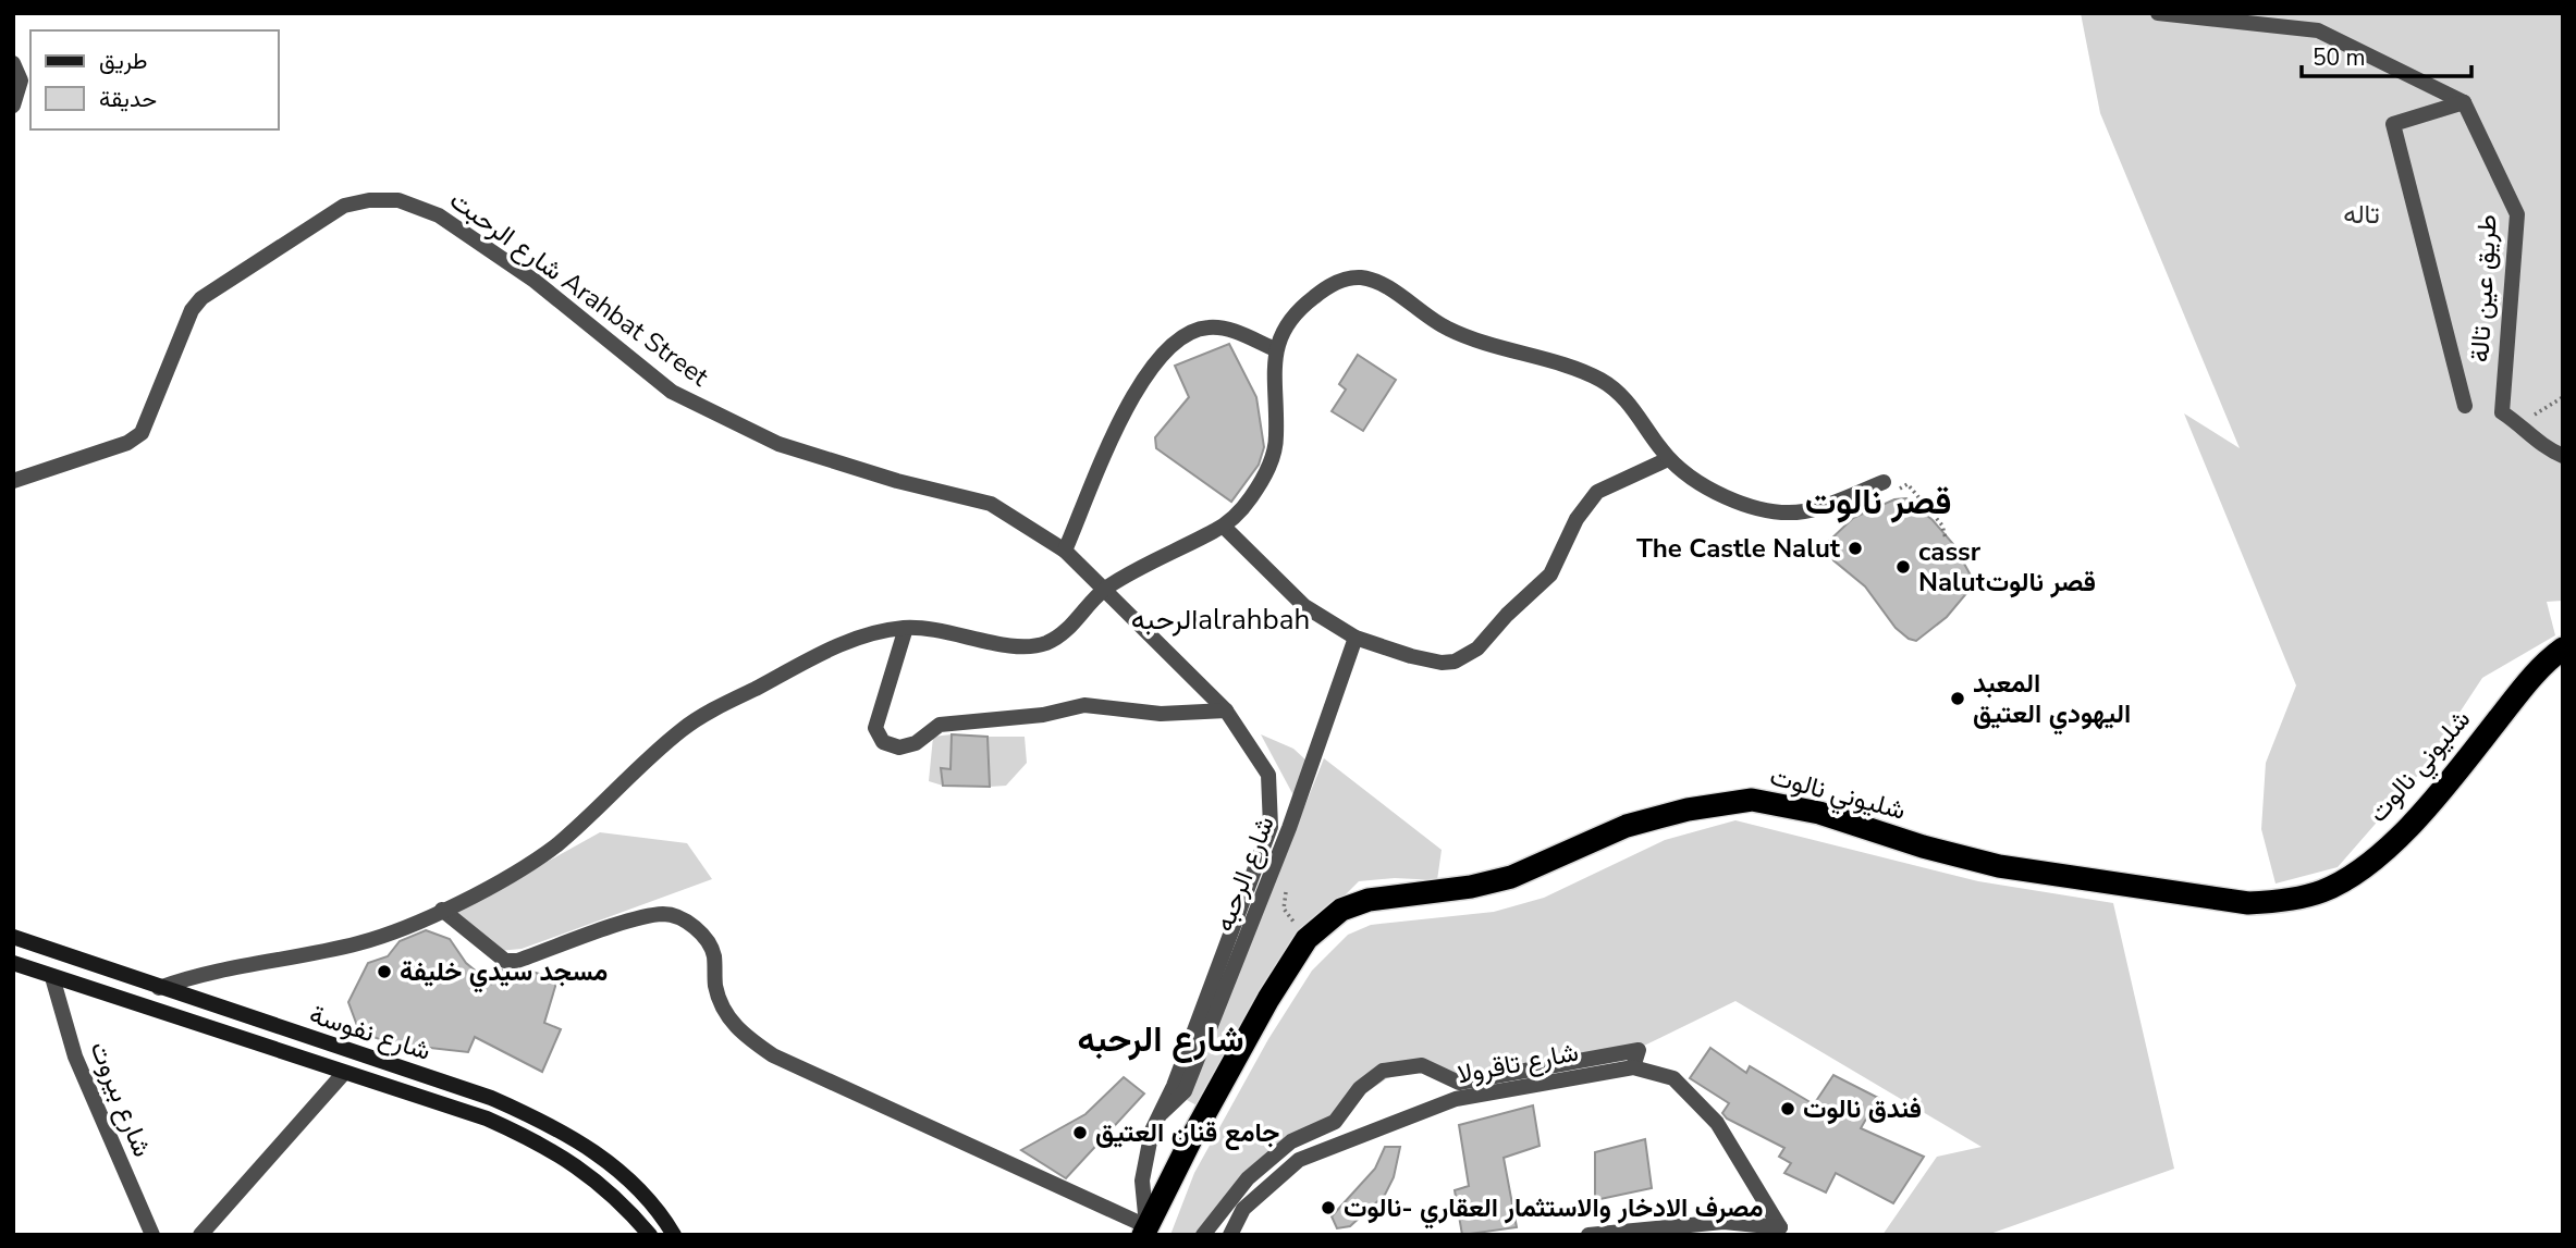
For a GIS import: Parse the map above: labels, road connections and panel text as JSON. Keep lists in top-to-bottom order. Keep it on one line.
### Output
{"streets":{"highway":["شليوني نالوت"],"main road":["شارع نفوسة"],"street":["شارع الرحبت Arahbat Street","طريق عين تالة","شارع الرحبه","شارع تاقرولا","شارع بيروت"]},"crossings":[["شارع الرحبت Arahbat Street","شليوني نالوت"],["شارع الرحبت Arahbat Street","شارع الرحبه"],["شارع نفوسة","شارع بيروت"]],"districts":["قصر نالوت","الرحبهalrahbah","شارع الرحبه"],"parks":["تاله"],"places":["The Castle Nalut","cassr Nalutقصر نالوت","المعبد اليهودي العتيق","مسجد سيدي خليفة","فندق نالوت","جامع قنان العتيق","مصرف الادخار والاستثمار العقاري -نالوت"],"legend":["طريق","حديقة"],"scale_bar":"50 m"}
